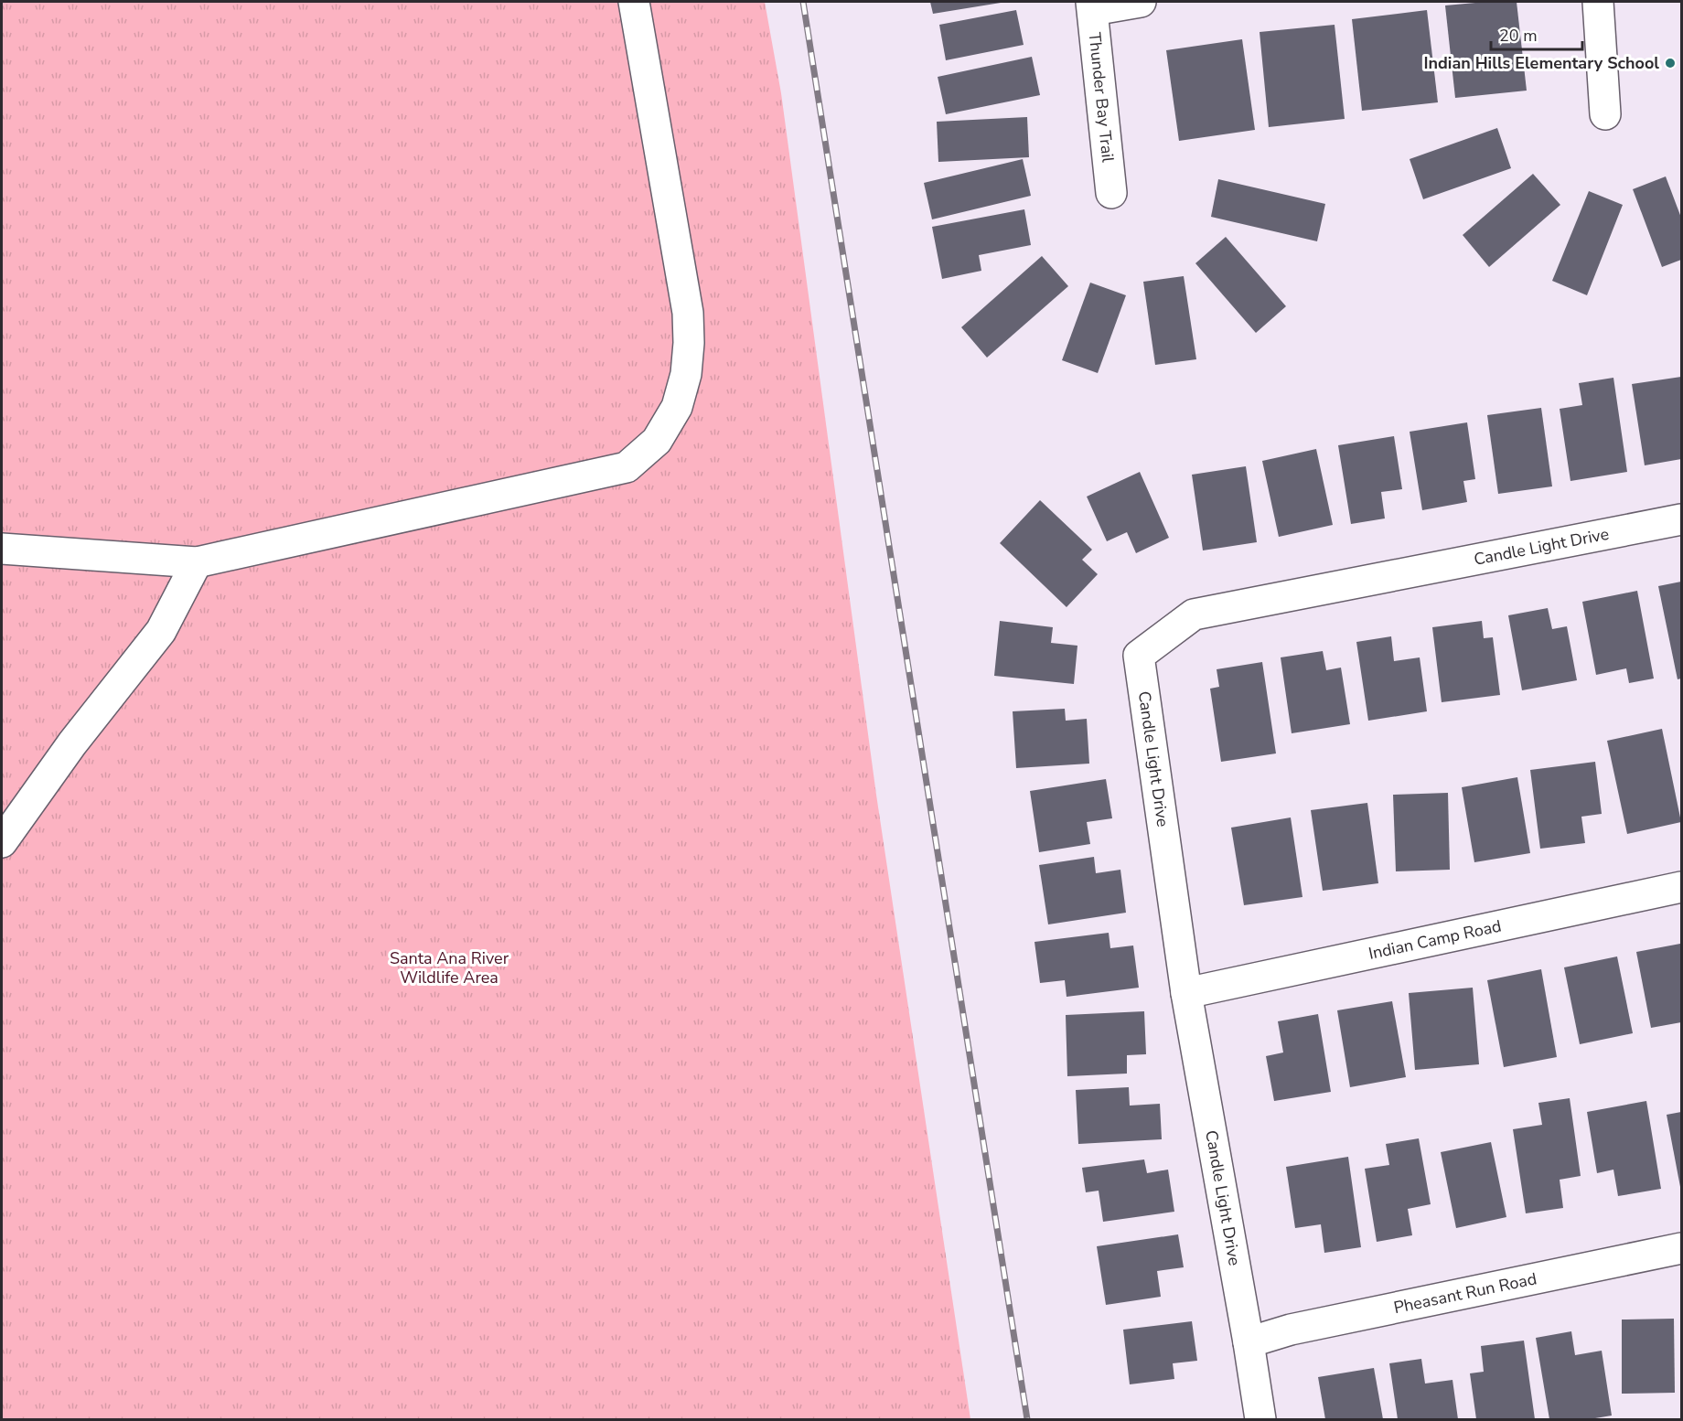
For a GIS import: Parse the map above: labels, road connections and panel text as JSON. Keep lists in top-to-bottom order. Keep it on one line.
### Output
{"streets":{"street":["Thunder Bay Trail","Candle Light Drive","Indian Camp Road","Pheasant Run Road"]},"crossings":[["Candle Light Drive","Indian Camp Road"],["Candle Light Drive","Pheasant Run Road"]],"parks":["Santa Ana River Wildlife Area"],"places":["Indian Hills Elementary School"],"scale_bar":"20 m"}
